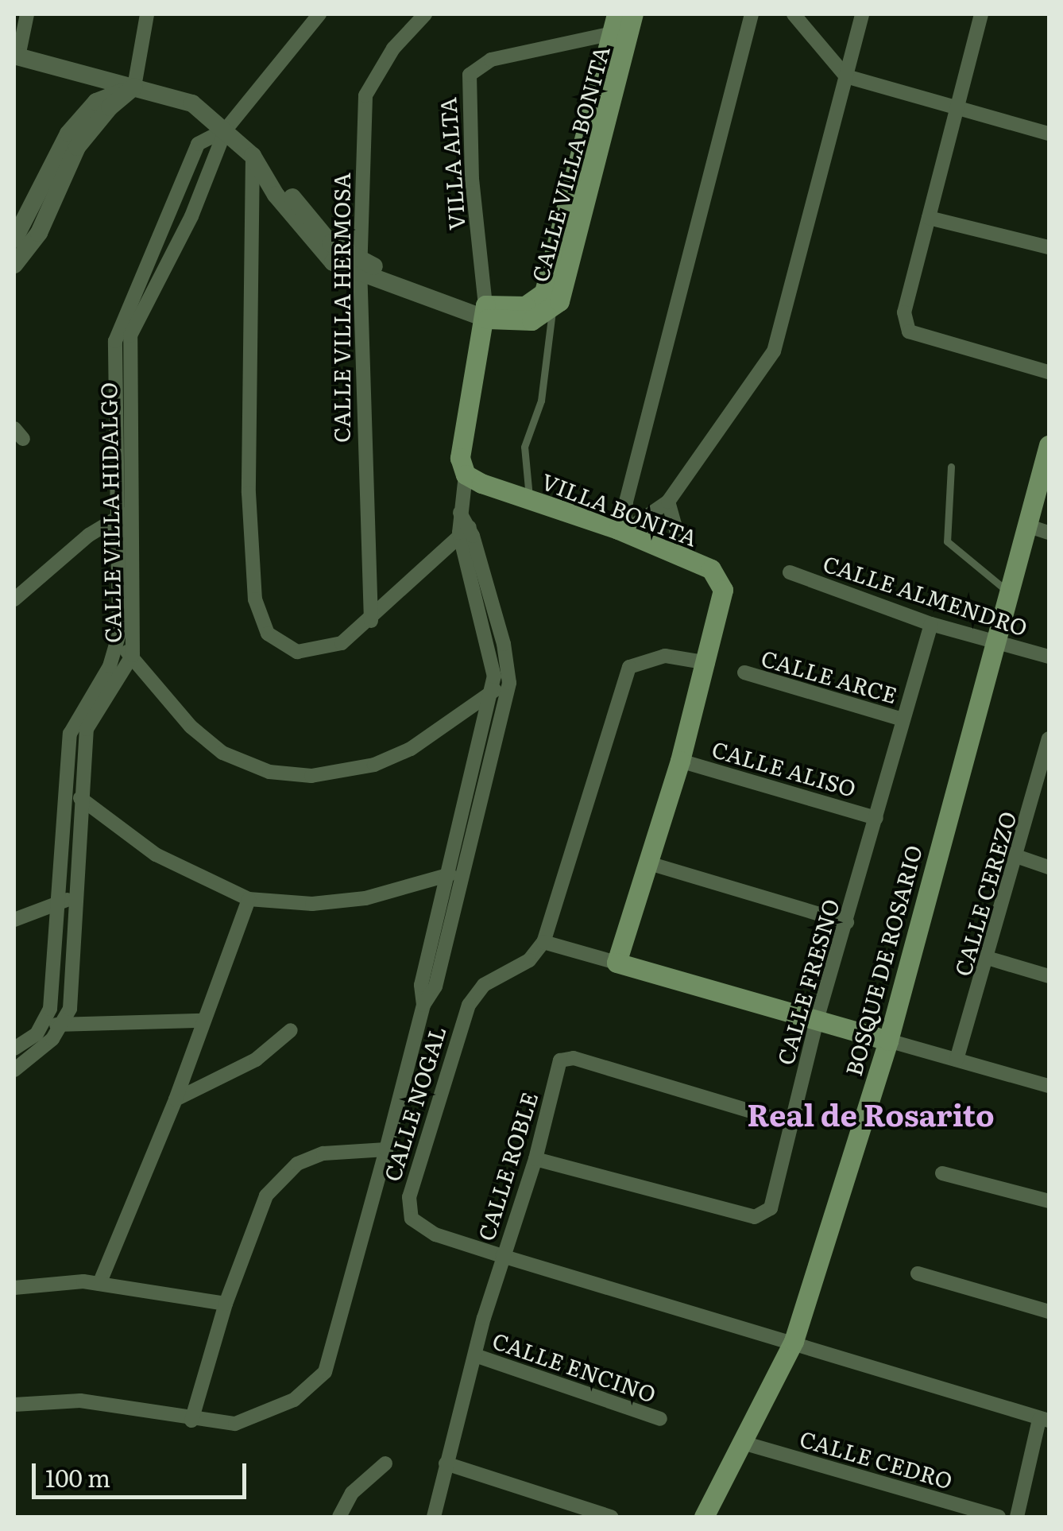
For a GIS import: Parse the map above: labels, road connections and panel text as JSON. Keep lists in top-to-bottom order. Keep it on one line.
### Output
{"streets":{"main road":["CALLE VILLA BONITA","VILLA BONITA","BOSQUE DE ROSARIO"],"street":["VILLA ALTA","CALLE VILLA HERMOSA","CALLE VILLA HIDALGO","CALLE ALMENDRO","CALLE ARCE","CALLE ALISO","CALLE CEREZO","CALLE FRESNO","CALLE NOGAL","CALLE ROBLE","CALLE ENCINO","CALLE CEDRO"]},"crossings":[["VILLA ALTA","CALLE VILLA BONITA"],["CALLE VILLA BONITA","CALLE VILLA HERMOSA"],["CALLE VILLA BONITA","CALLE VILLA HIDALGO"],["VILLA BONITA","CALLE ALISO"],["CALLE ALMENDRO","BOSQUE DE ROSARIO"],["CALLE ALMENDRO","CALLE FRESNO"],["CALLE ARCE","CALLE FRESNO"],["CALLE ALISO","CALLE FRESNO"],["BOSQUE DE ROSARIO","CALLE NOGAL"],["BOSQUE DE ROSARIO","CALLE CEDRO"],["CALLE FRESNO","CALLE ROBLE"],["CALLE NOGAL","CALLE ROBLE"],["CALLE ROBLE","CALLE ENCINO"]],"districts":["Real de Rosarito"],"scale_bar":"100 m"}
